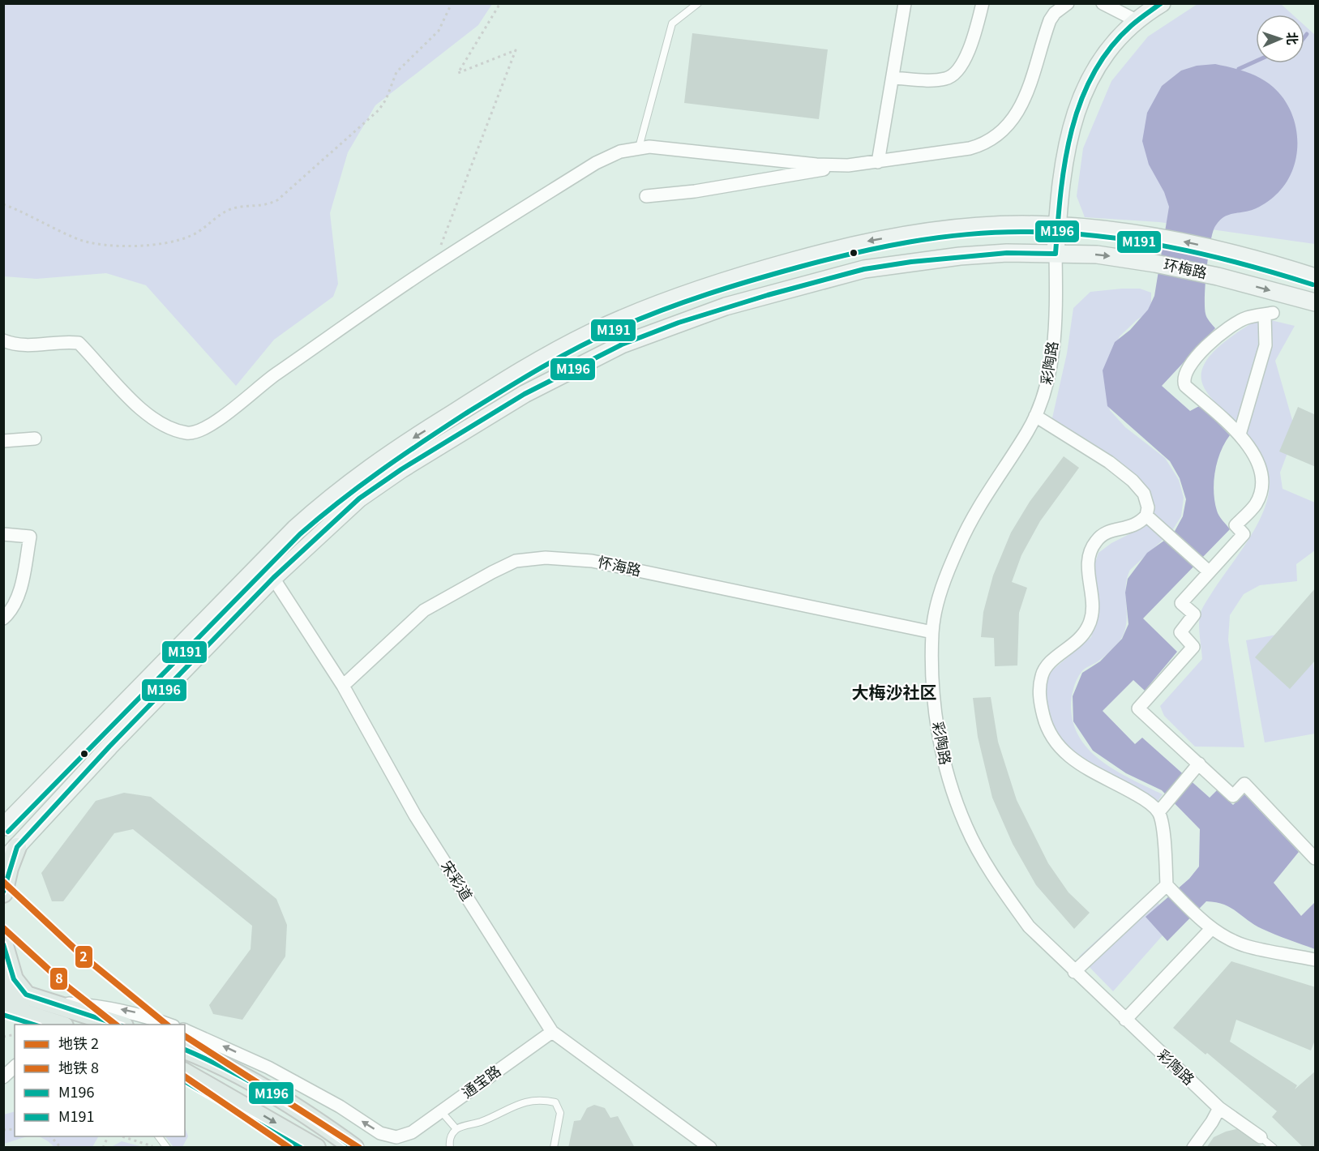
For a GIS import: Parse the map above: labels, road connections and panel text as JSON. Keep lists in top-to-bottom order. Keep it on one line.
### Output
{"streets":{"main road":["环梅路"],"street":["彩陶路","怀海路","宋彩道","通宝路"]},"crossings":[["环梅路","彩陶路"],["环梅路","宋彩道"],["彩陶路","怀海路"],["怀海路","宋彩道"],["宋彩道","通宝路"]],"one_way":["通宝路"],"districts":["大梅沙社区"],"lines":["transit line M196","transit line M191","metro line 2","metro line 8"],"legend":["地铁 2","地铁 8","M196","M191"],"north":"right"}
